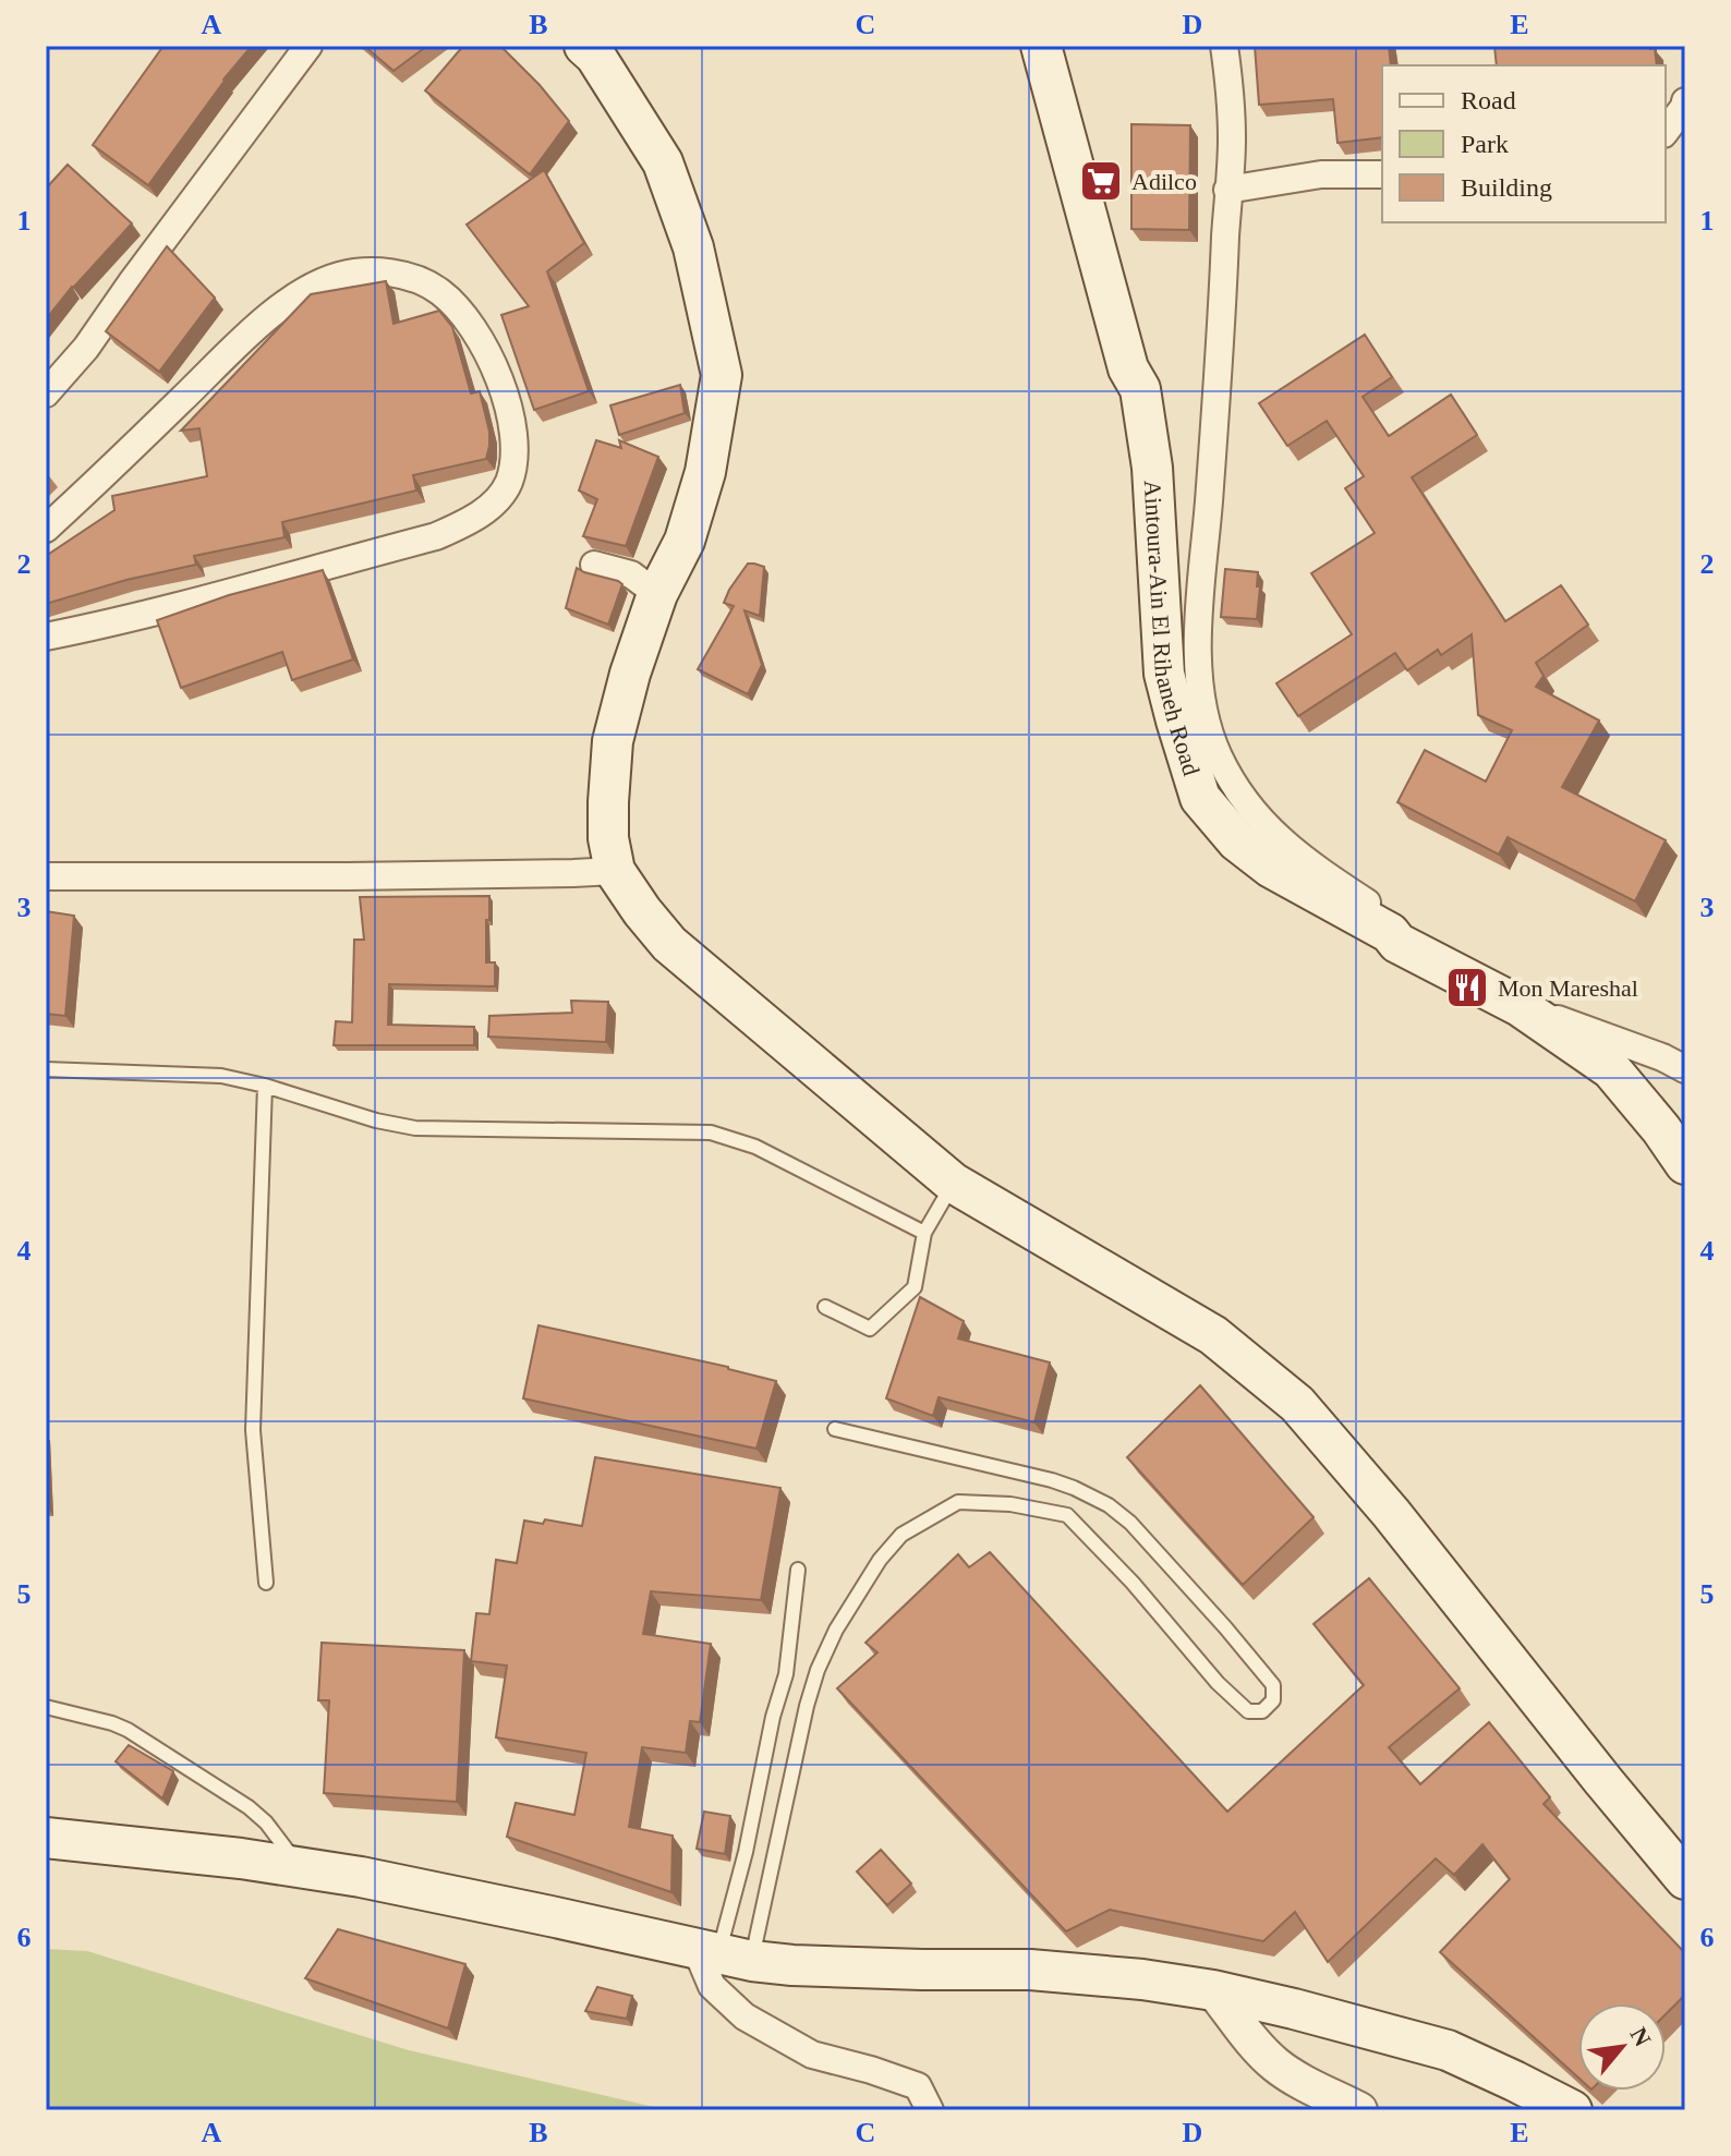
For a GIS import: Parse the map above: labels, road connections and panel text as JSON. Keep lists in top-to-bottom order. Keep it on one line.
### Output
{"streets":{"main road":["Aintoura-Ain El Rihaneh Road"]},"places":{"supermarket":["Adilco"],"restaurant":["Mon Mareshal"]},"legend":["Road","Park","Building"],"north":"top right","grid":{"columns":["A","B","C","D","E"],"rows":["1","2","3","4","5","6"]}}
